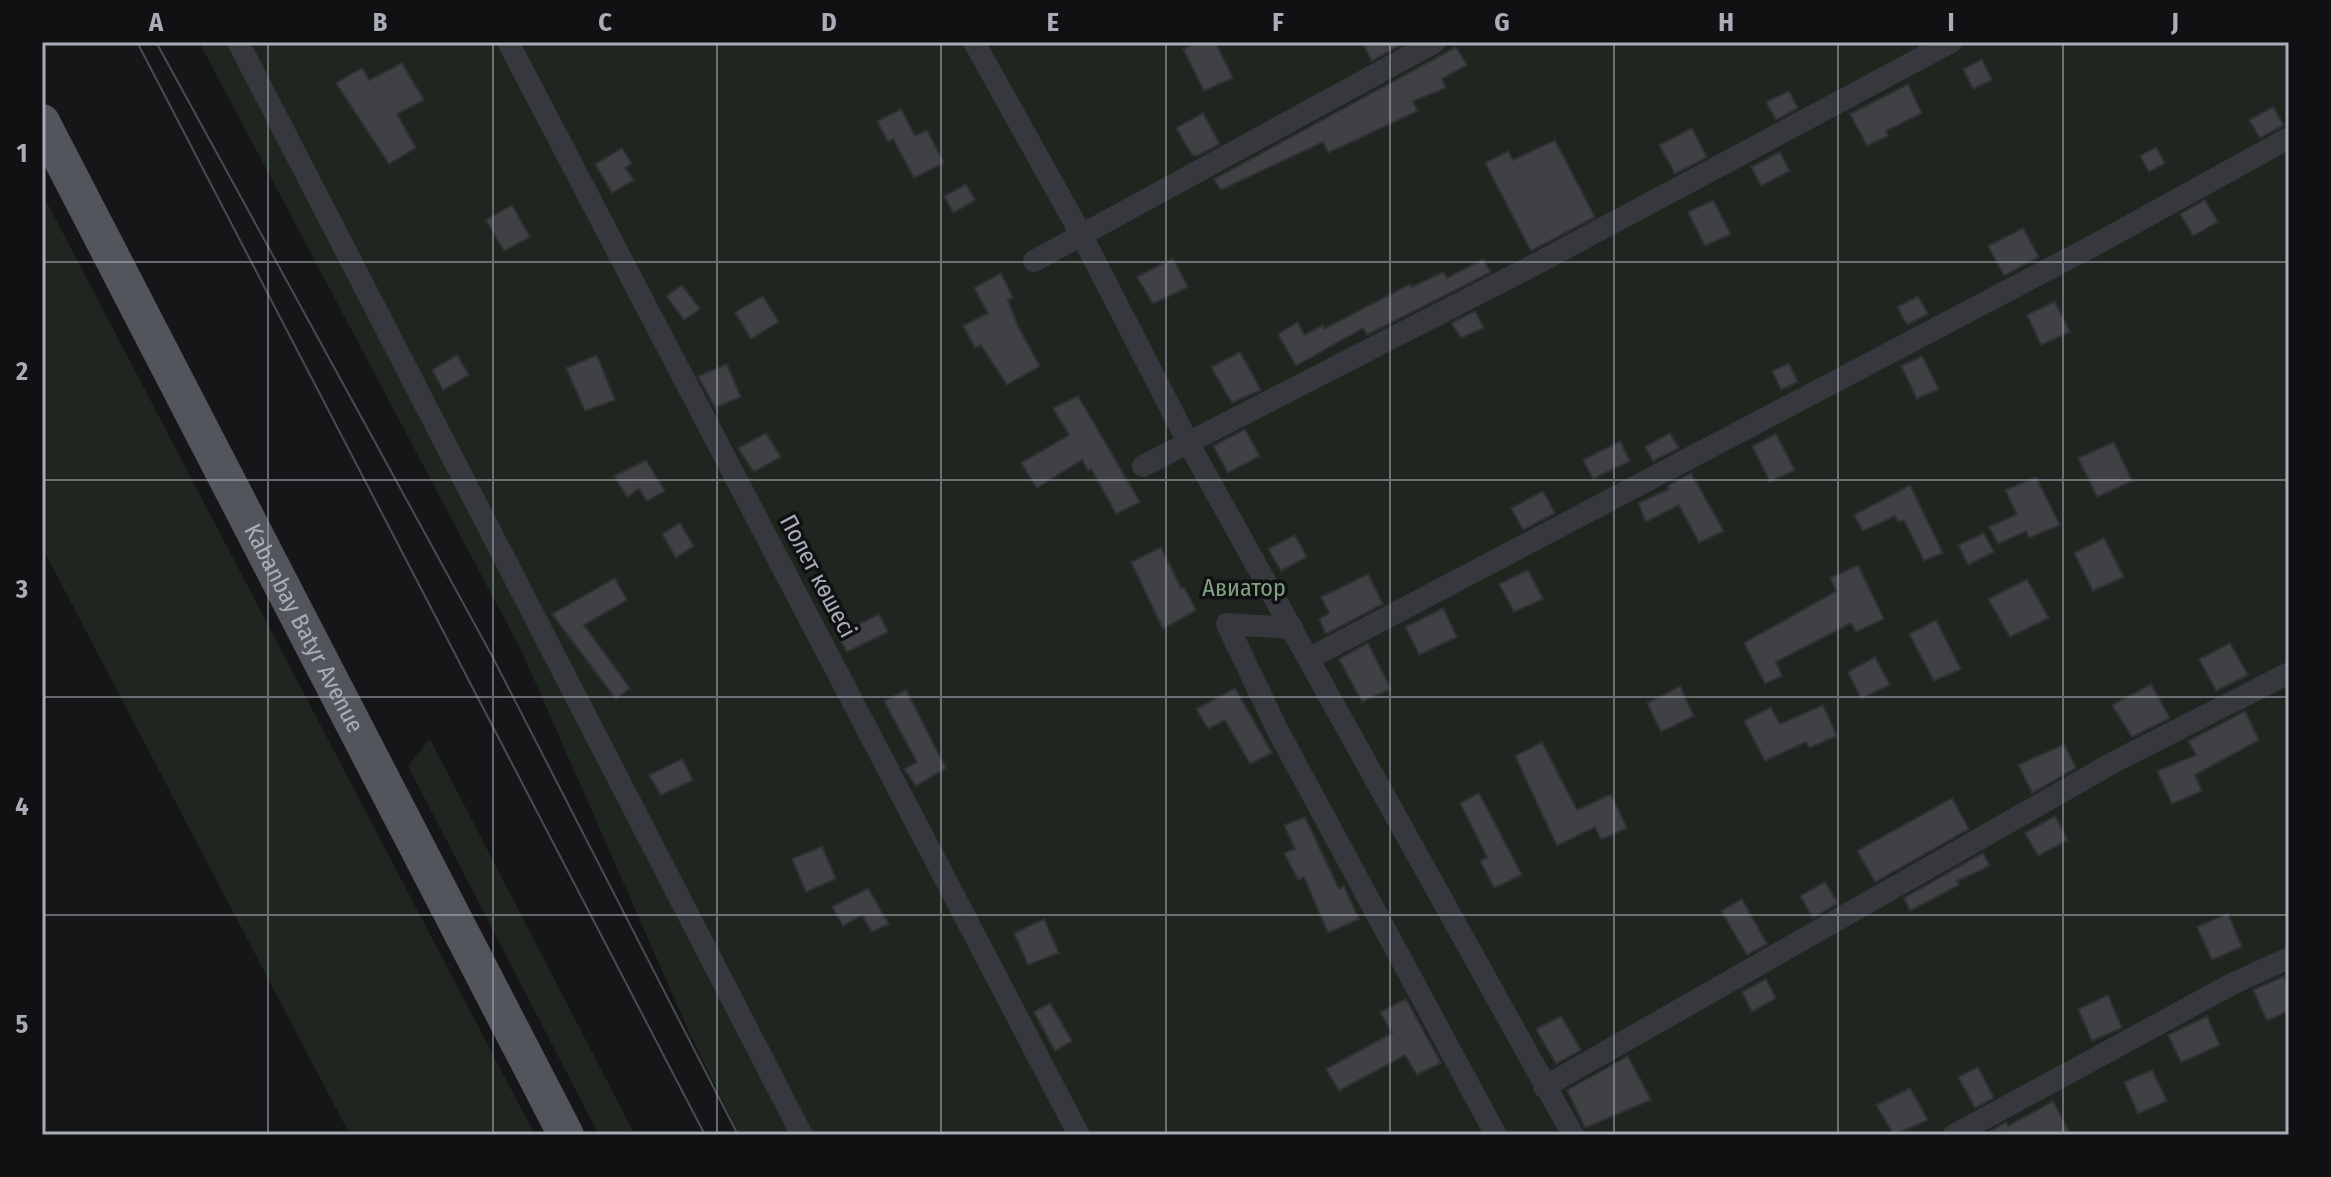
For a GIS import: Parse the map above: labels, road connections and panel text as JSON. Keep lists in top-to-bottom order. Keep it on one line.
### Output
{"streets":{"main road":["Kabanbay Batyr Avenue"],"street":["Полет көшесі"]},"parks":["Авиатор"],"grid":{"columns":["A","B","C","D","E","F","G","H","I","J"],"rows":["1","2","3","4","5"]}}
